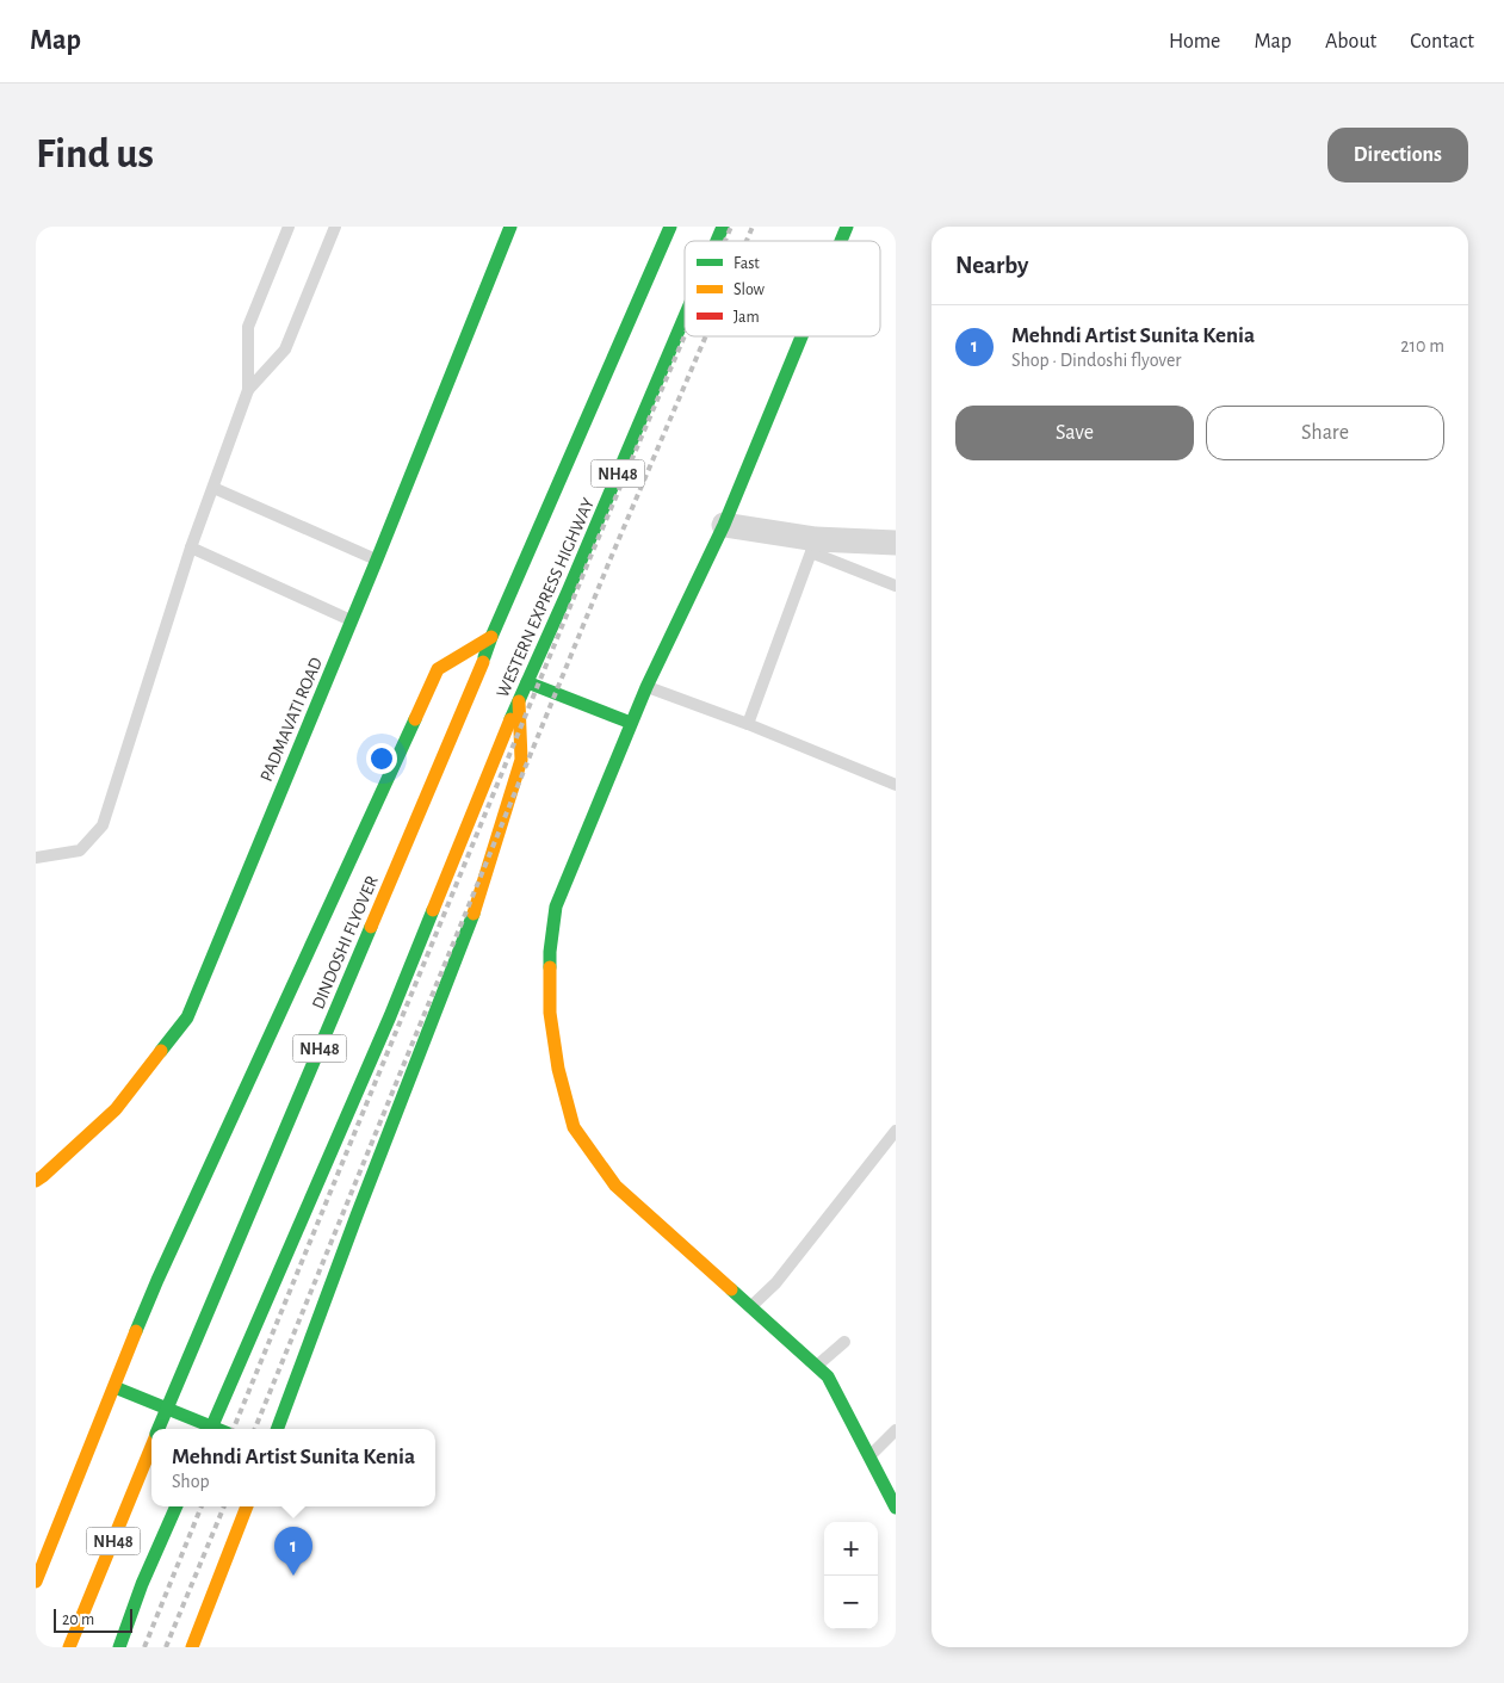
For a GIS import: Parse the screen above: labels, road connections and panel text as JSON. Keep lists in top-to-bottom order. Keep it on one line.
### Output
{"streets":{"main road":["NH48","WESTERN EXPRESS HIGHWAY","PADMAVATI ROAD","DINDOSHI FLYOVER"]},"crossings":[["WESTERN EXPRESS HIGHWAY","DINDOSHI FLYOVER"]],"legend":["Fast","Slow","Jam"],"scale_bar":"20 m","page":{"header":"Map","nav":["Home","Map","About","Contact"],"buttons":["Directions",["Save","Share"]],"title":"Find us","heading":"Nearby","list":[{"mark":"1","name":"Mehndi Artist Sunita Kenia","note":"Shop · Dindoshi flyover","value":"210 m"}],"popup":["Mehndi Artist Sunita Kenia","Shop"],"map_buttons":["+","−"],"pins":"1","scale":"20 m"}}
